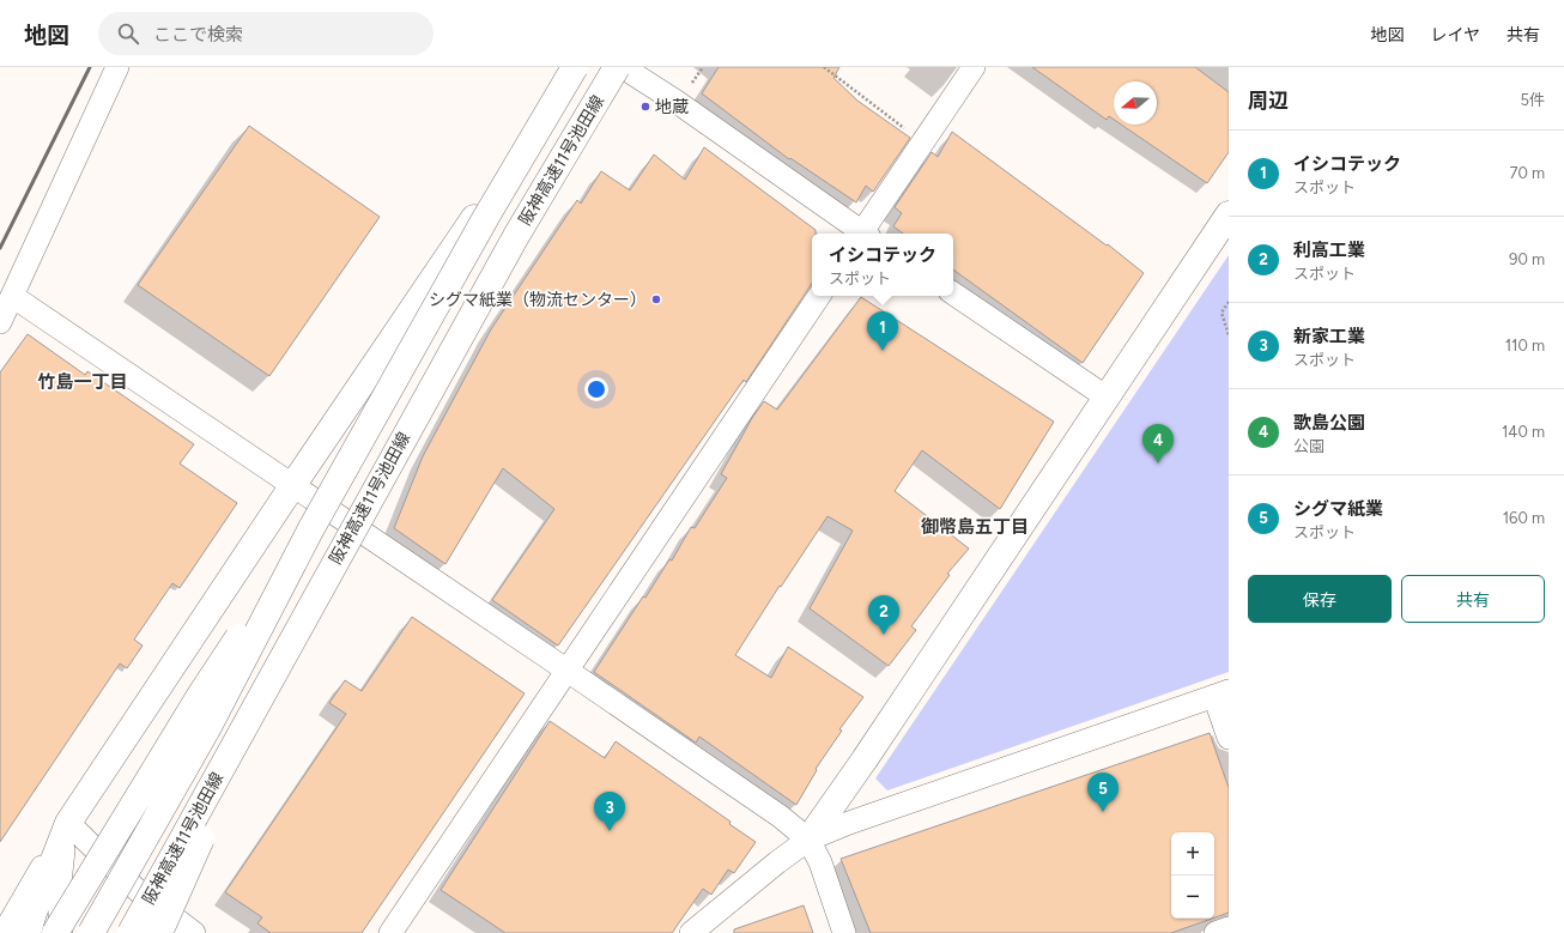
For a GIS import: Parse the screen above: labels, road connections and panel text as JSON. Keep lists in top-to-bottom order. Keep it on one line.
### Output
{"streets":{"main road":["阪神高速11号池田線"]},"districts":["竹島一丁目","御幣島五丁目"],"places":["地蔵","シグマ紙業（物流センター）"],"north":"left","page":{"header":"地図","search":"ここで検索","nav":["地図","レイヤ","共有"],"heading":["周辺","5件"],"list":[{"mark":"1","name":"イシコテック","note":"スポット","value":"70 m"},{"mark":"2","name":"利高工業","note":"スポット","value":"90 m"},{"mark":"3","name":"新家工業","note":"スポット","value":"110 m"},{"mark":"4","name":"歌島公園","note":"公園","value":"140 m"},{"mark":"5","name":"シグマ紙業","note":"スポット","value":"160 m"}],"popup":["イシコテック","スポット"],"pins":["1","4","2","5","3"],"buttons":["保存","共有"],"map_buttons":["+","−"]}}
